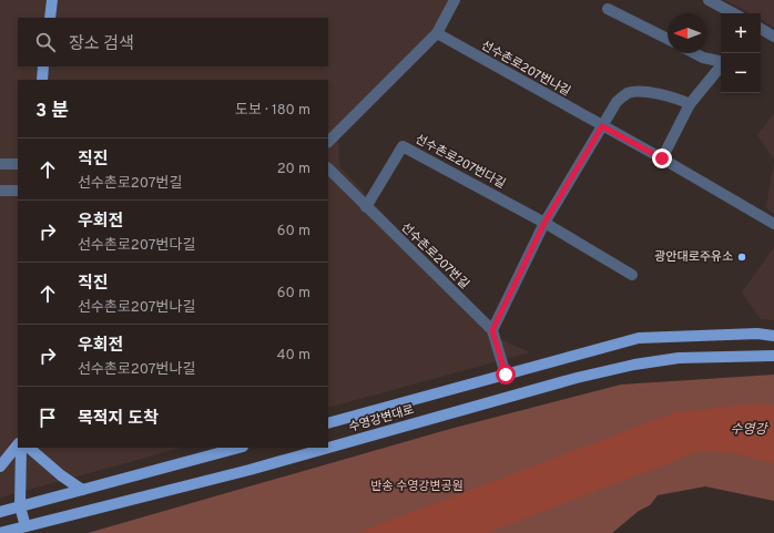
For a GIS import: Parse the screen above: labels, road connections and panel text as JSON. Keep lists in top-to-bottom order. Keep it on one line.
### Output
{"streets":{"main road":["수영강변대로"],"street":["선수촌로207번나길","선수촌로207번다길","선수촌로207번길"]},"crossings":[["선수촌로207번다길","선수촌로207번길"],["선수촌로207번길","수영강변대로"]],"water":["수영강"],"parks":["반송 수영강변공원"],"places":["광안대로주유소"],"north":"left","page":{"map_buttons":["+","−"],"search":"장소 검색","heading":["3 분","도보 · 180 m"],"list":[["직진","선수촌로207번길","20 m"],["우회전","선수촌로207번다길","60 m"],["직진","선수촌로207번나길","60 m"],["우회전","선수촌로207번나길","40 m"],"목적지 도착"]}}
